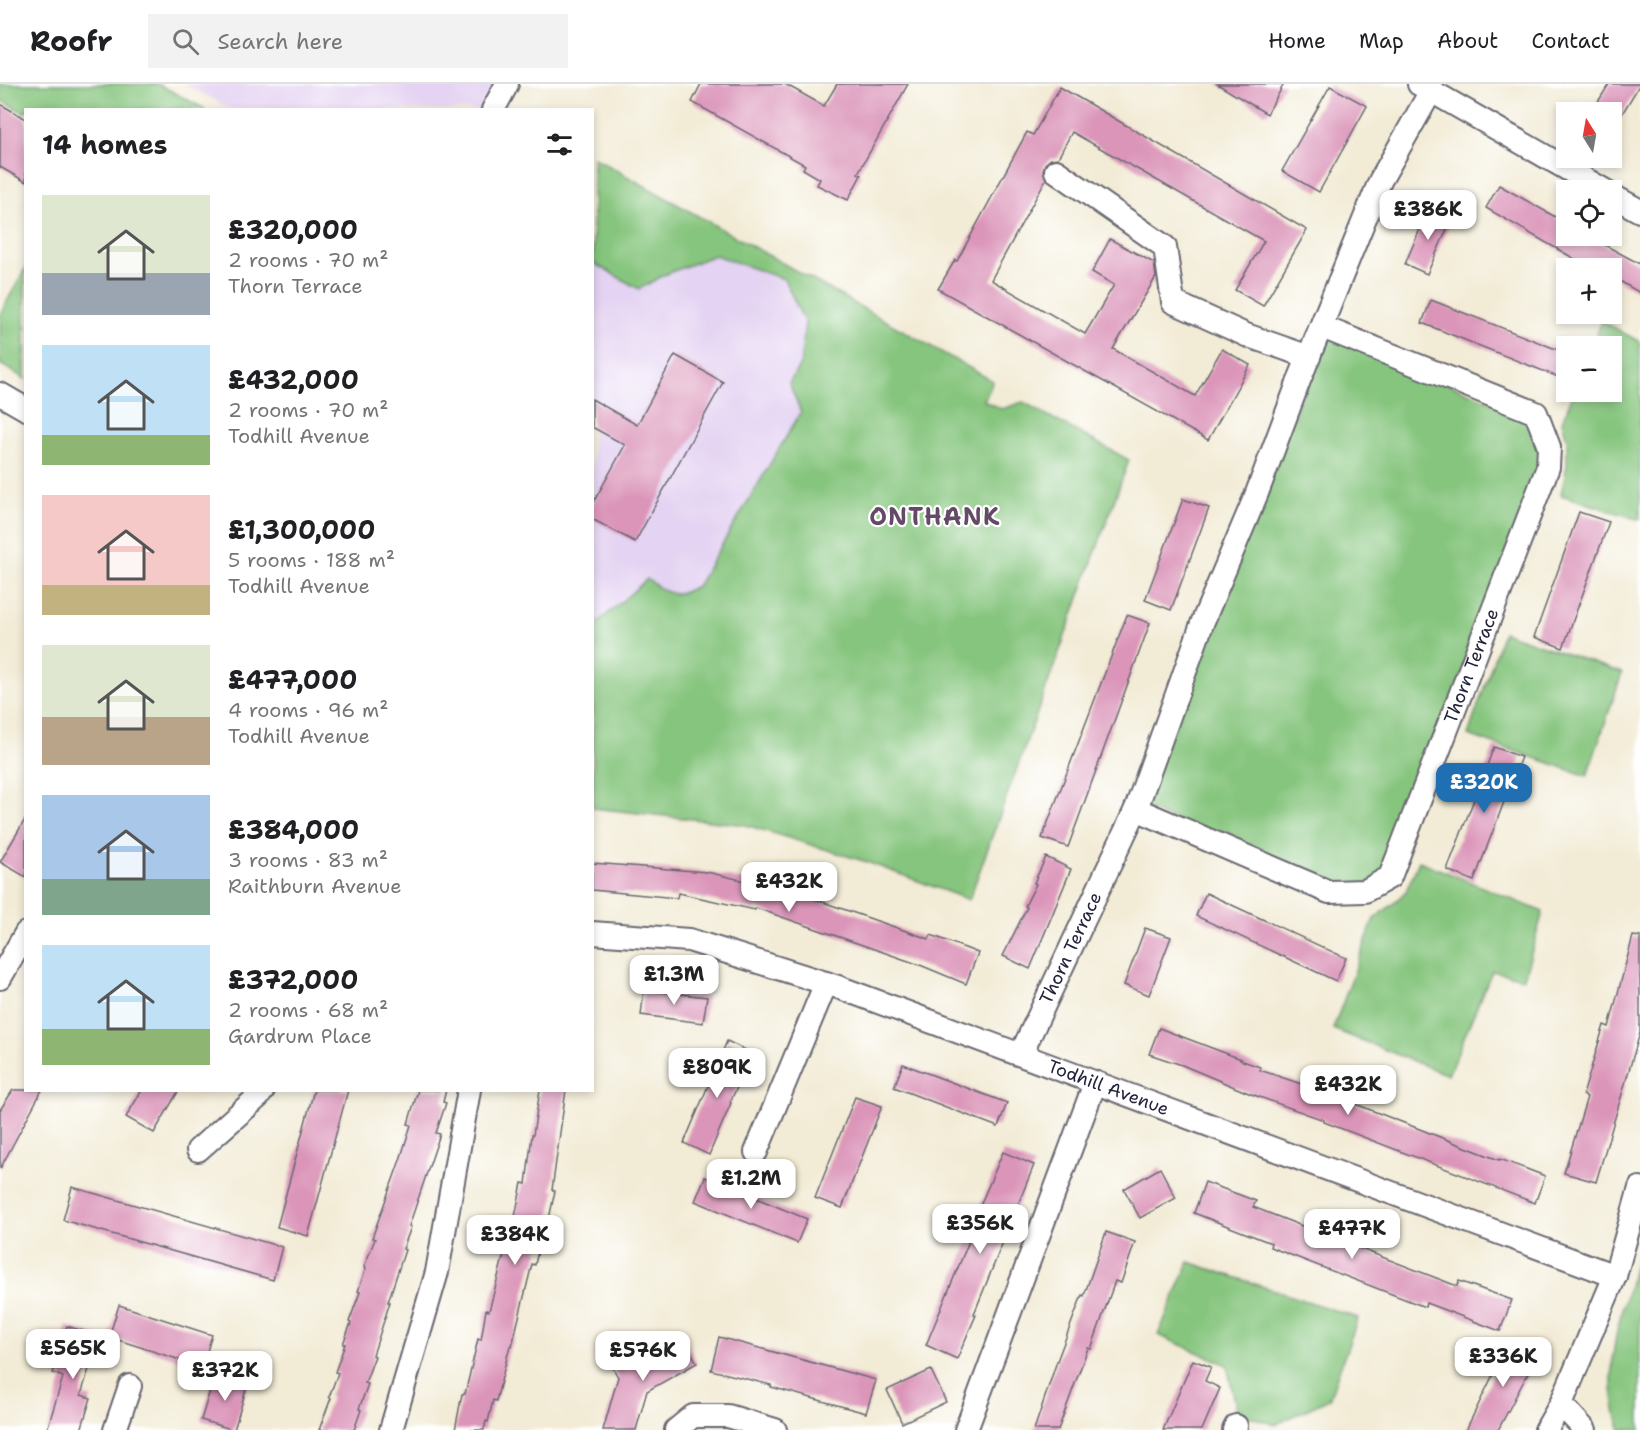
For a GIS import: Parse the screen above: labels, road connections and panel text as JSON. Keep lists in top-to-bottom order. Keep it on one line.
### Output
{"streets":{"street":["Thorn Terrace","Todhill Avenue"]},"crossings":[["Thorn Terrace","Todhill Avenue"]],"districts":["ONTHANK"],"north":"top","page":{"header":"Roofr","search":"Search here","nav":["Home","Map","About","Contact"],"map_buttons":["+","−"],"heading":"14 homes","list":[{"name":"£320,000","note":"2 rooms · 70 m² · Thorn Terrace"},{"name":"£432,000","note":"2 rooms · 70 m² · Todhill Avenue"},{"name":"£1,300,000","note":"5 rooms · 188 m² · Todhill Avenue"},{"name":"£477,000","note":"4 rooms · 96 m² · Todhill Avenue"},{"name":"£384,000","note":"3 rooms · 83 m² · Raithburn Avenue"},{"name":"£372,000","note":"2 rooms · 68 m² · Gardrum Place"}],"price":["£386K","£320K","£432K","£1.3M","£809K","£432K","£1.2M","£356K","£477K","£384K","£565K","£576K","£336K","£372K"]}}
